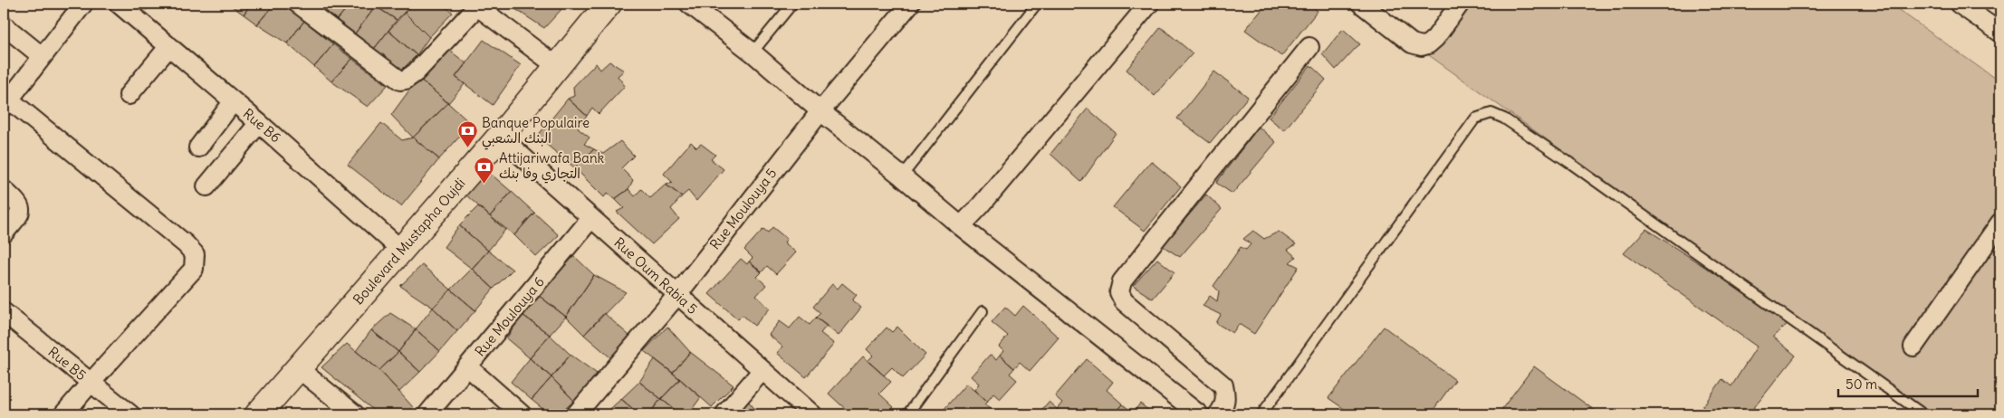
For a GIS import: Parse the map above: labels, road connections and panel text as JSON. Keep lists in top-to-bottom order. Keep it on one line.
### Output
{"streets":{"main road":["Boulevard Mustapha Oujdi"],"street":["Rue B6","Rue Moulouya 5","Rue Oum Rabia 5","Rue Moulouya 6","Rue B5"]},"crossings":[["Rue B6","Boulevard Mustapha Oujdi"],["Rue Moulouya 5","Rue Oum Rabia 5"],["Boulevard Mustapha Oujdi","Rue Oum Rabia 5"],["Rue Oum Rabia 5","Rue Moulouya 6"]],"places":{"bank":["Banque Populaire البنك الشعبي","Attijariwafa Bank التجاري وفا بنك"]},"scale_bar":"50 m"}
